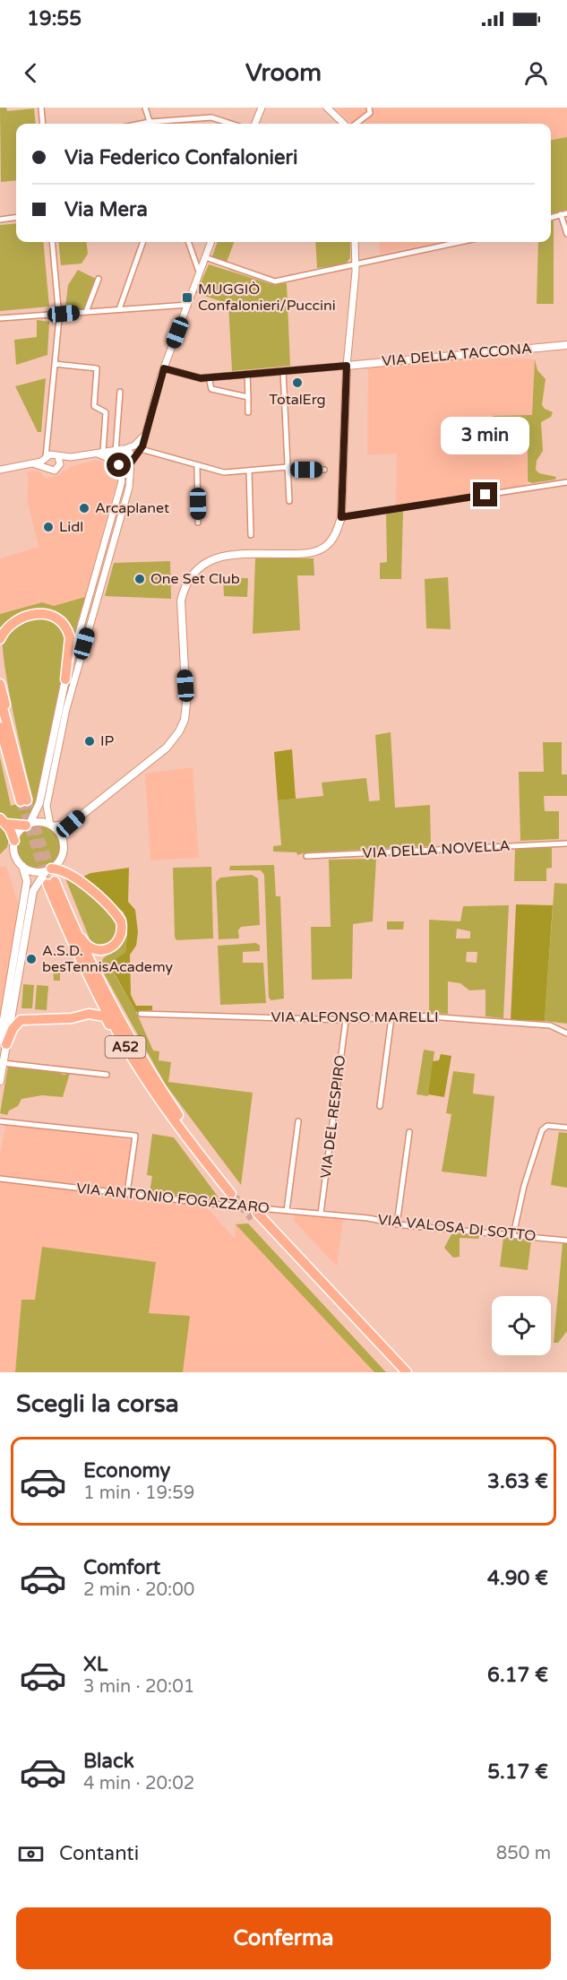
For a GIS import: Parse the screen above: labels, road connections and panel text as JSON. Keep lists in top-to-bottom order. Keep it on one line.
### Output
{"streets":{"highway":["A52"],"main road":["VIA DELLA TACCONA"],"street":["VIA DELLA NOVELLA","VIA ALFONSO MARELLI","VIA DEL RESPIRO","VIA ANTONIO FOGAZZARO","VIA VALOSA DI SOTTO"]},"crossings":[["VIA ALFONSO MARELLI","VIA DEL RESPIRO"],["VIA DEL RESPIRO","VIA ANTONIO FOGAZZARO"],["VIA ANTONIO FOGAZZARO","VIA VALOSA DI SOTTO"]],"places":{"transit":["MUGGIÒ Confalonieri/Puccini"],"other":["TotalErg","Arcaplanet","Lidl","One Set Club","IP","A.S.D. besTennisAcademy"]},"page":{"status":"19:55","header":"Vroom","banner":["Via Federico Confalonieri","Via Mera"],"bubble":"3 min","heading":"Scegli la corsa","list":[{"name":"Economy","note":"1 min · 19:59","value":"3.63 €"},{"name":"Comfort","note":"2 min · 20:00","value":"4.90 €"},{"name":"XL","note":"3 min · 20:01","value":"6.17 €"},{"name":"Black","note":"4 min · 20:02","value":"5.17 €"}],"pay":["Contanti","850 m"],"buttons":"Conferma"}}
